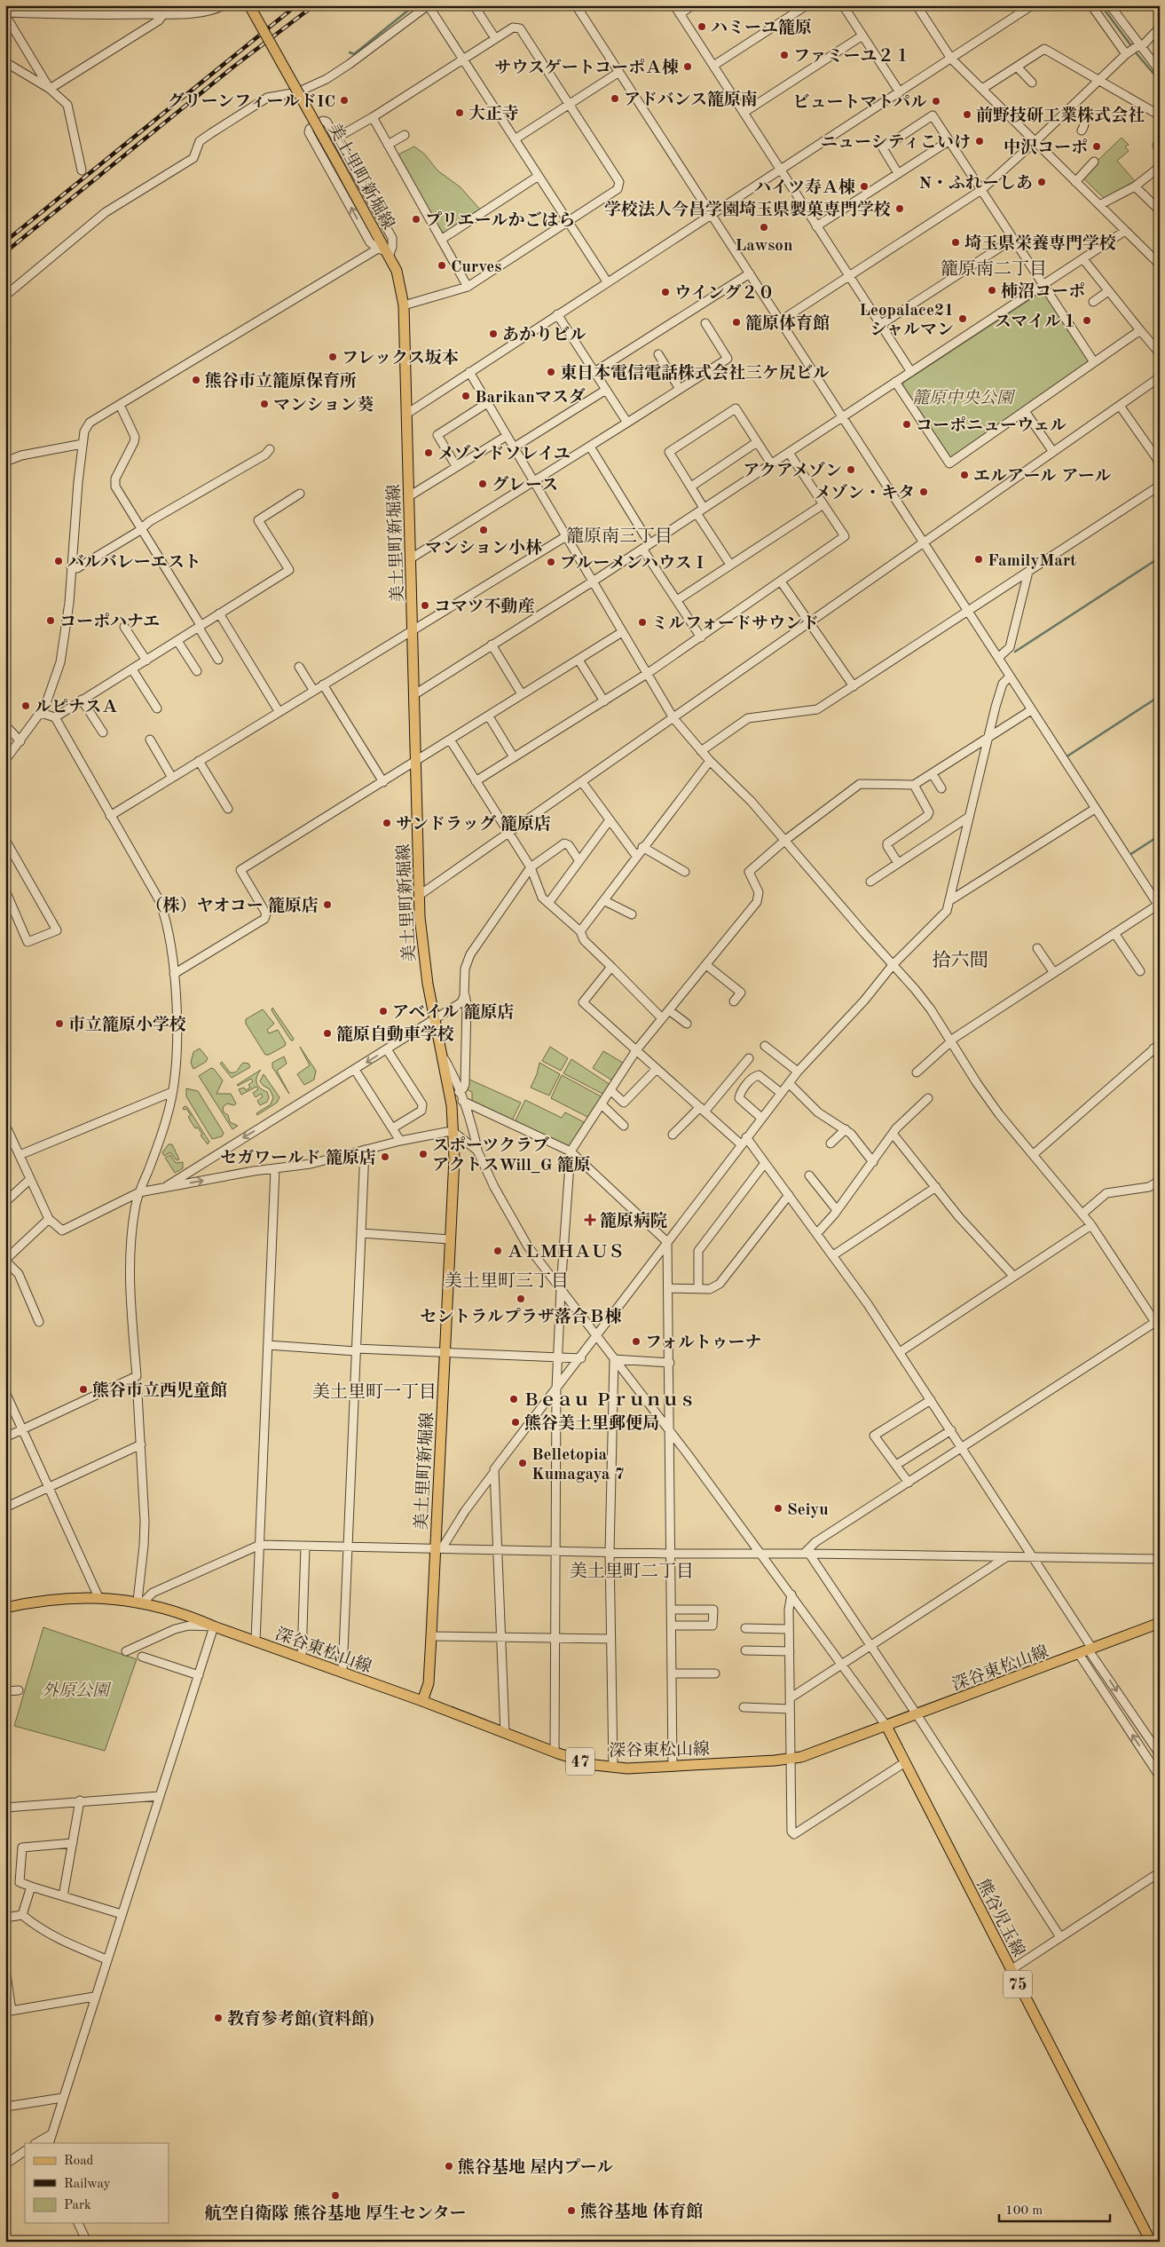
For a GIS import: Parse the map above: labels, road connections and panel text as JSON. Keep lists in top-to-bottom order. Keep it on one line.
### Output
{"streets":{"main road":["美土里町新堀線","深谷東松山線","47","熊谷児玉線","75"]},"crossings":[["美土里町新堀線","深谷東松山線"],["深谷東松山線","熊谷児玉線"]],"districts":["籠原南二丁目","籠原南三丁目","拾六間","美土里町三丁目","美土里町一丁目","美土里町二丁目"],"parks":["籠原中央公園","外原公園"],"places":{"other":["ハミーユ籠原","ファミーユ２１","サウスゲートコーポＡ棟","アドバンス籠原南","グリーンフィールドIC","ビュートマトパル","大正寺","前野技研工業株式会社","ニューシティこいけ","中沢コーポ","N・ふれーしあ","ハイツ寿Ａ棟","学校法人今昌学園埼玉県製菓専門学校","プリエールかごはら","Lawson","埼玉県栄養専門学校","Curves","柿沼コーポ","ウイング２０","Leopalace21 シャルマン","スマイル１","籠原体育館","あかりビル","フレックス坂本","東日本電信電話株式会社三ケ尻ビル","熊谷市立籠原保育所","Barikanマスダ","マンション葵","コーポニューウェル","メゾンドソレイユ","アクアメゾン","エルアール アール","グレース","メゾン・キタ","マンション小林","FamilyMart","バルバレーエスト","ブルーメンハウスＩ","コマツ不動産","コーポハナエ","ミルフォードサウンド","ルピナスＡ","サンドラッグ 籠原店","（株）ヤオコー 籠原店","アベイル 籠原店","市立籠原小学校","籠原自動車学校","スポーツクラブ アクトスWill_G 籠原","セガワールド 籠原店","ＡＬＭＨＡＵＳ","セントラルプラザ落合Ｂ棟","フォルトゥーナ","熊谷市立西児童館","Ｂｅａｕ Ｐｒｕｎｕｓ","熊谷美土里郵便局","Belletopia Kumagaya 7","Seiyu","教育参考館(資料館)","熊谷基地 屋内プール","航空自衛隊 熊谷基地 厚生センター","熊谷基地 体育館"],"health":["籠原病院"]},"legend":["Road","Railway","Park"],"scale_bar":"100 m"}
